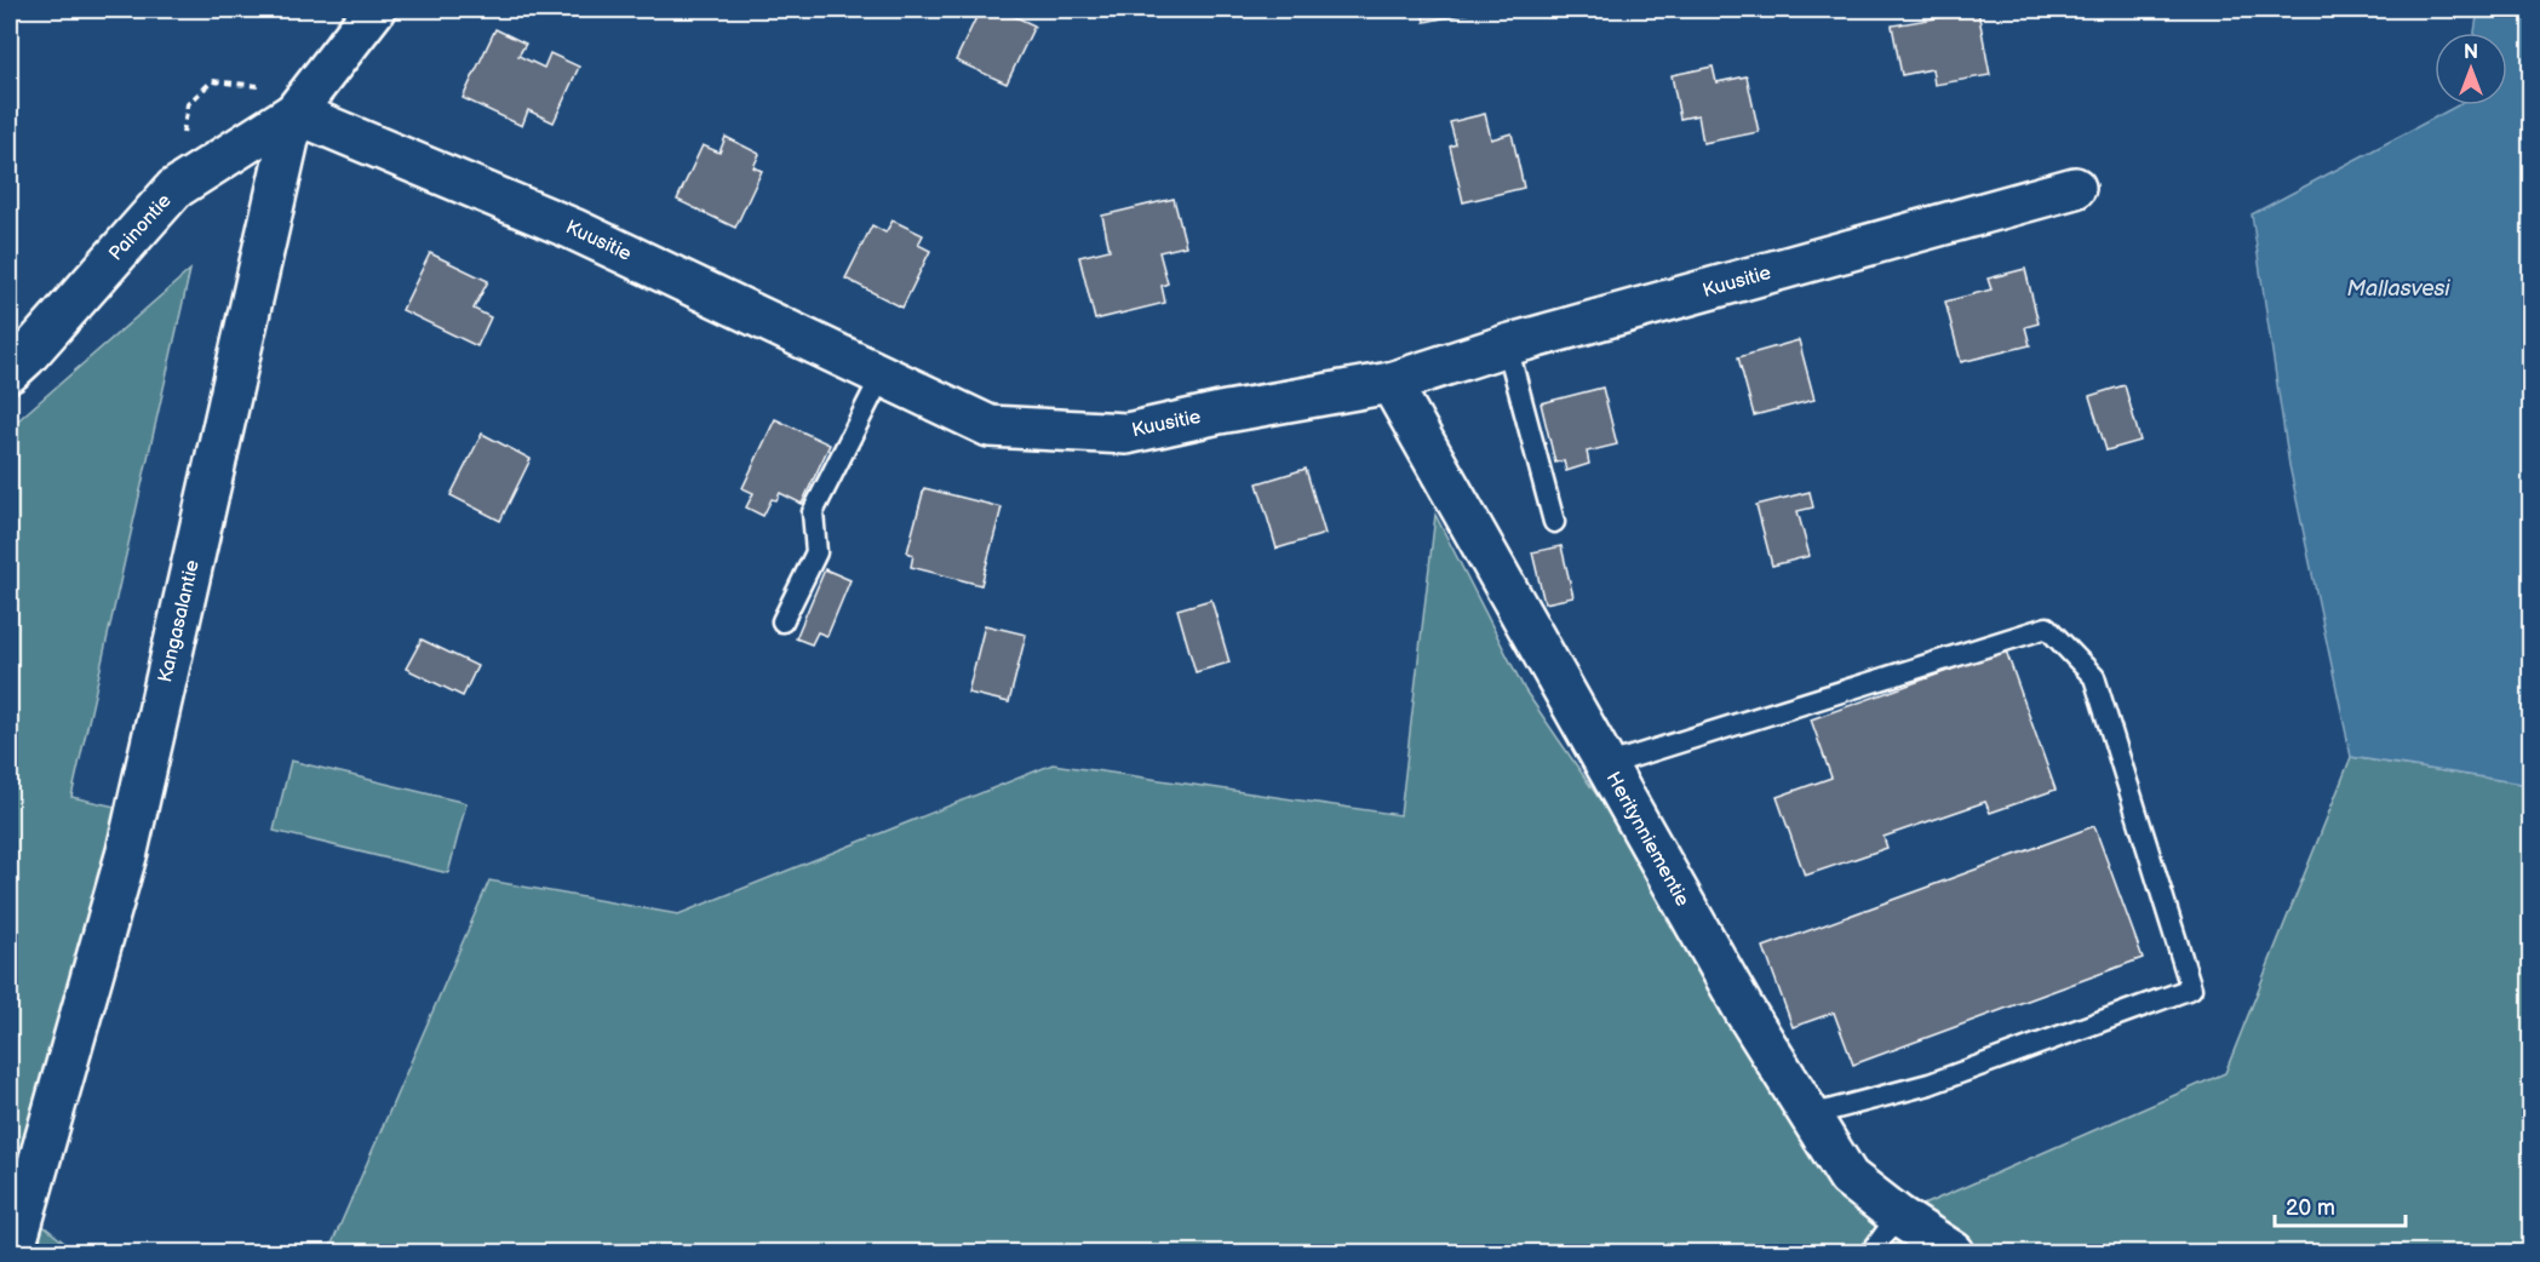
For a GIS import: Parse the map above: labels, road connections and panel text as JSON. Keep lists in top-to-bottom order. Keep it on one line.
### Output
{"streets":{"street":["Painontie","Kuusitie","Kangasalantie","Heritynniementie"]},"crossings":[["Painontie","Kuusitie"],["Painontie","Kangasalantie"],["Kuusitie","Kangasalantie"],["Kuusitie","Heritynniementie"]],"water":["Mallasvesi"],"scale_bar":"20 m","north":"top"}
